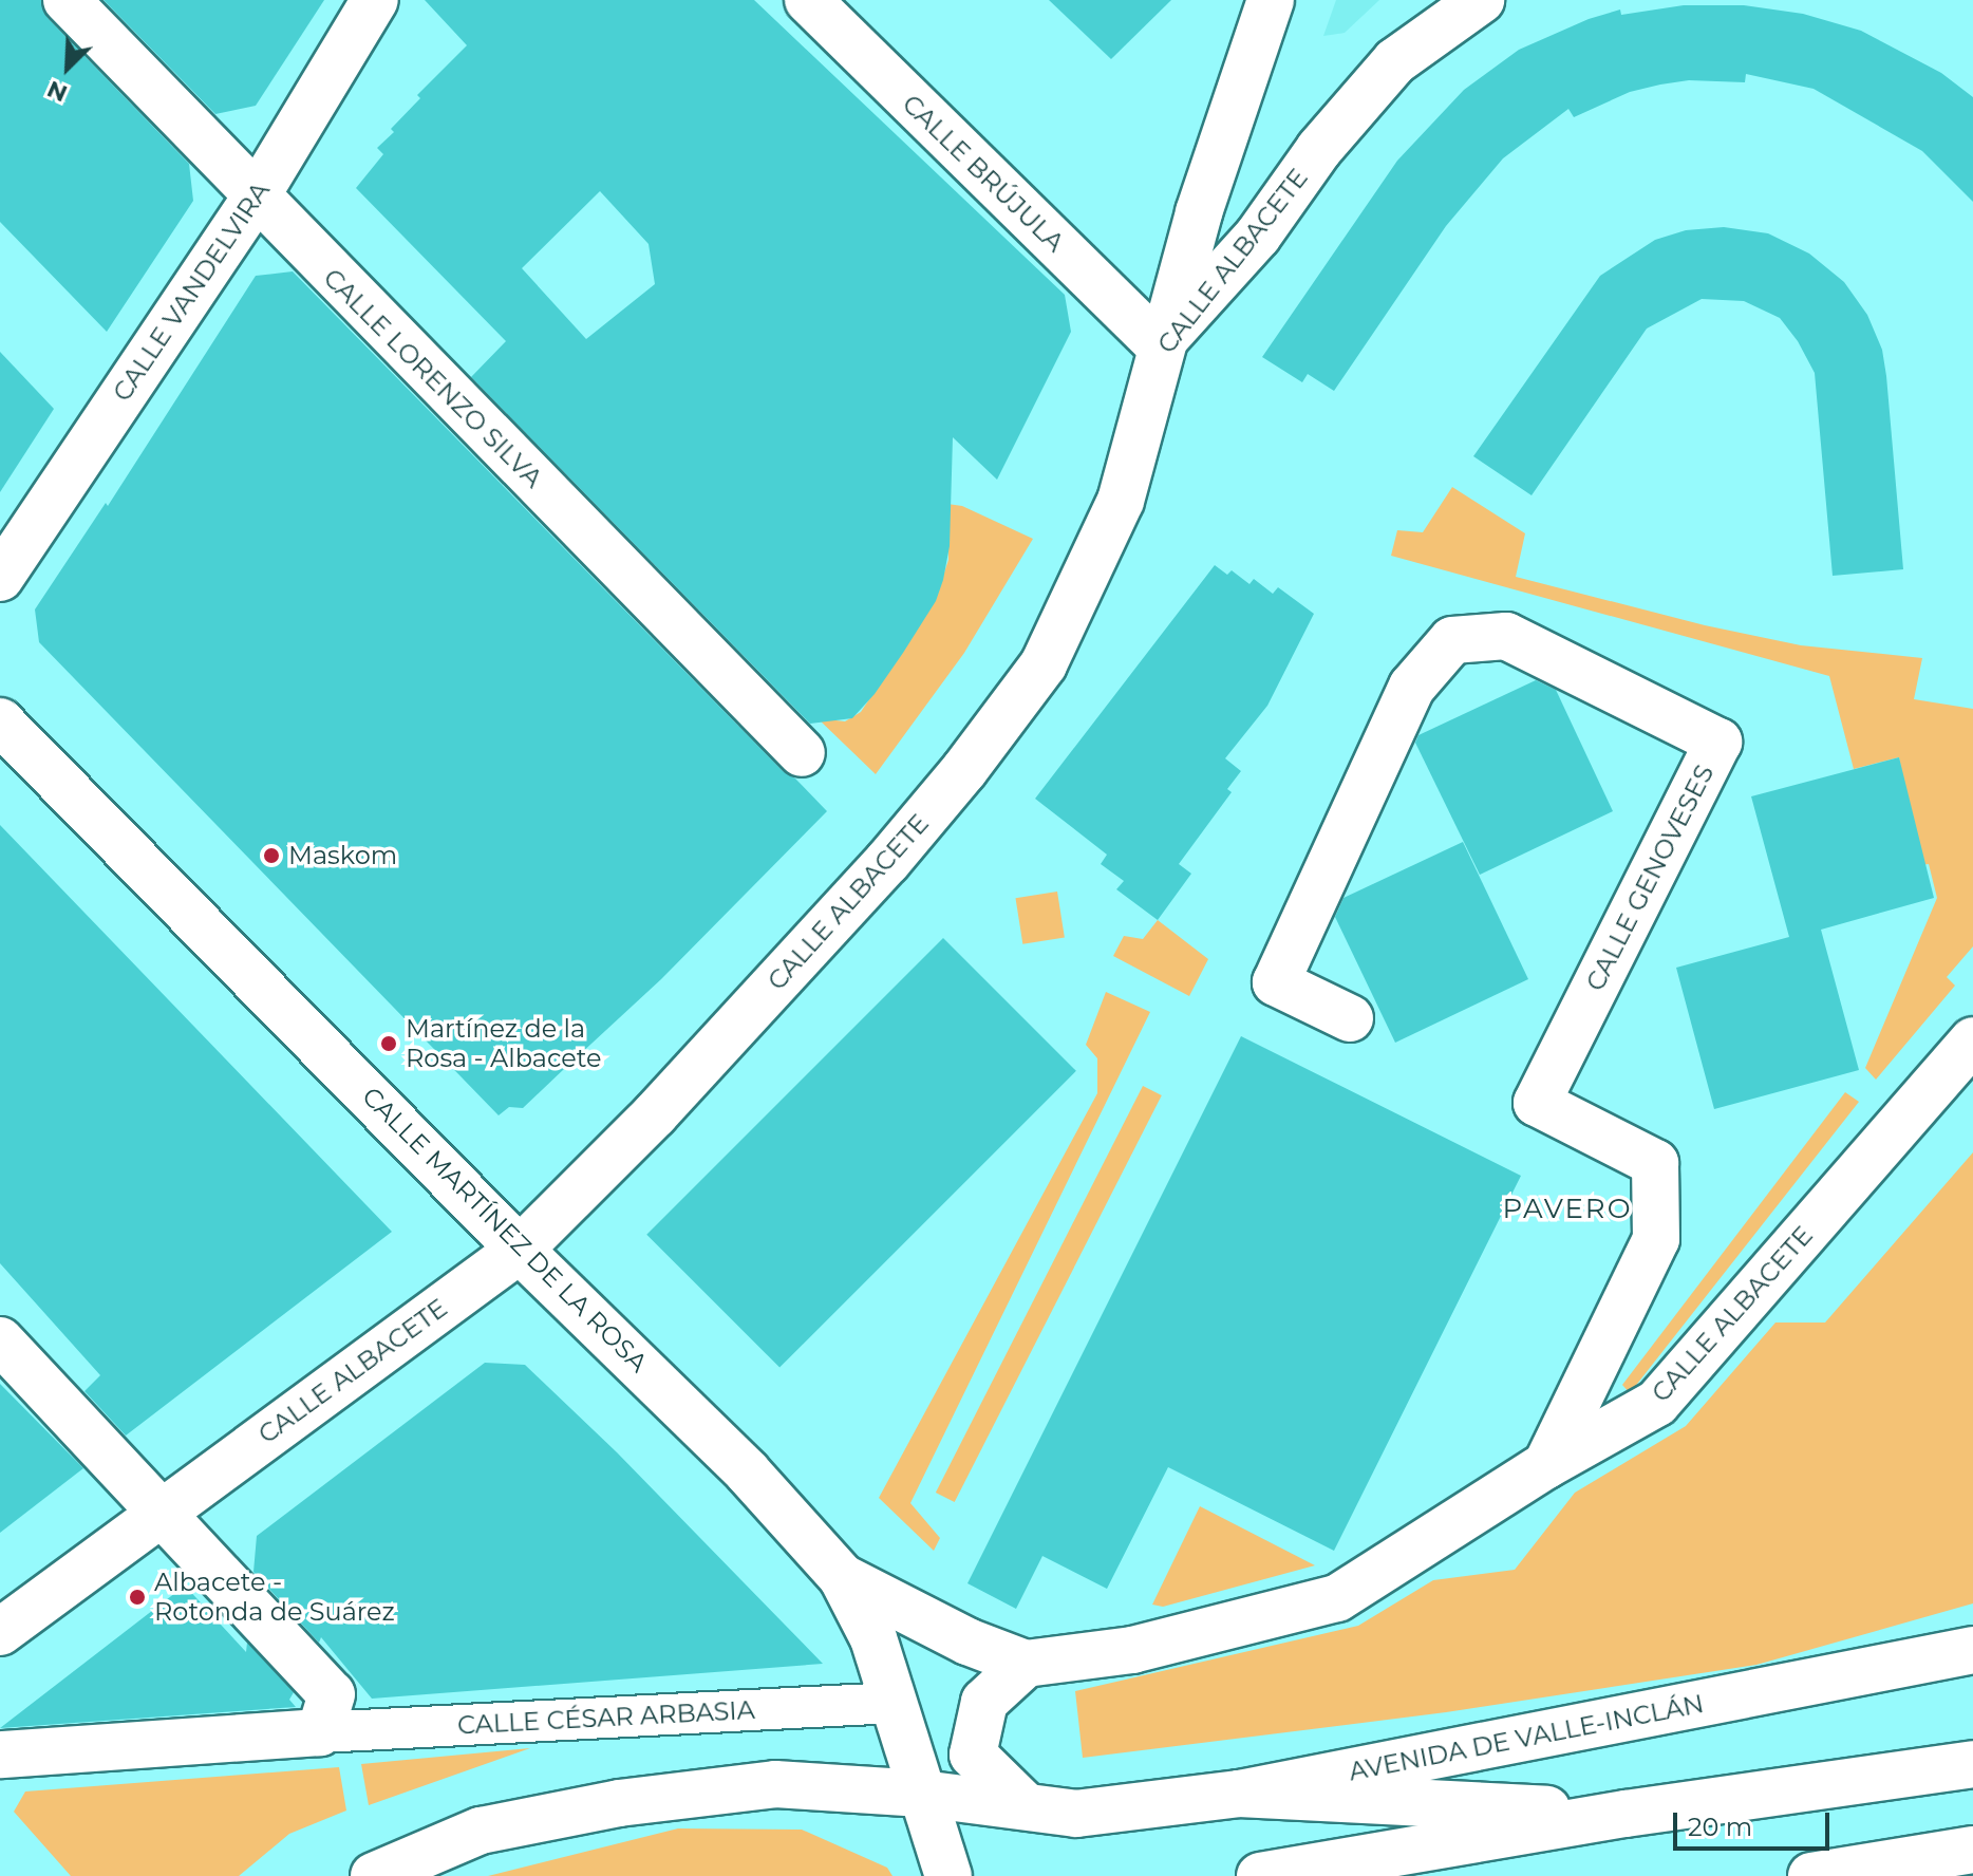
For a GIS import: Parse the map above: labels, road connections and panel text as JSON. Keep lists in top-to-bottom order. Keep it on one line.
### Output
{"streets":{"street":["CALLE BRÚJULA","CALLE ALBACETE","CALLE VANDELVIRA","CALLE LORENZO SILVA","CALLE GENOVESES","CALLE MARTÍNEZ DE LA ROSA","CALLE CÉSAR ARBASIA","AVENIDA DE VALLE-INCLÁN"]},"crossings":[["CALLE BRÚJULA","CALLE ALBACETE"],["CALLE ALBACETE","CALLE GENOVESES"],["CALLE ALBACETE","CALLE MARTÍNEZ DE LA ROSA"],["CALLE VANDELVIRA","CALLE LORENZO SILVA"],["CALLE MARTÍNEZ DE LA ROSA","CALLE CÉSAR ARBASIA"],["CALLE MARTÍNEZ DE LA ROSA","AVENIDA DE VALLE-INCLÁN"]],"districts":["PAVERO"],"places":["Maskom","Martínez de la Rosa - Albacete","Albacete - Rotonda de Suárez"],"scale_bar":"20 m","north":"bottom left"}
